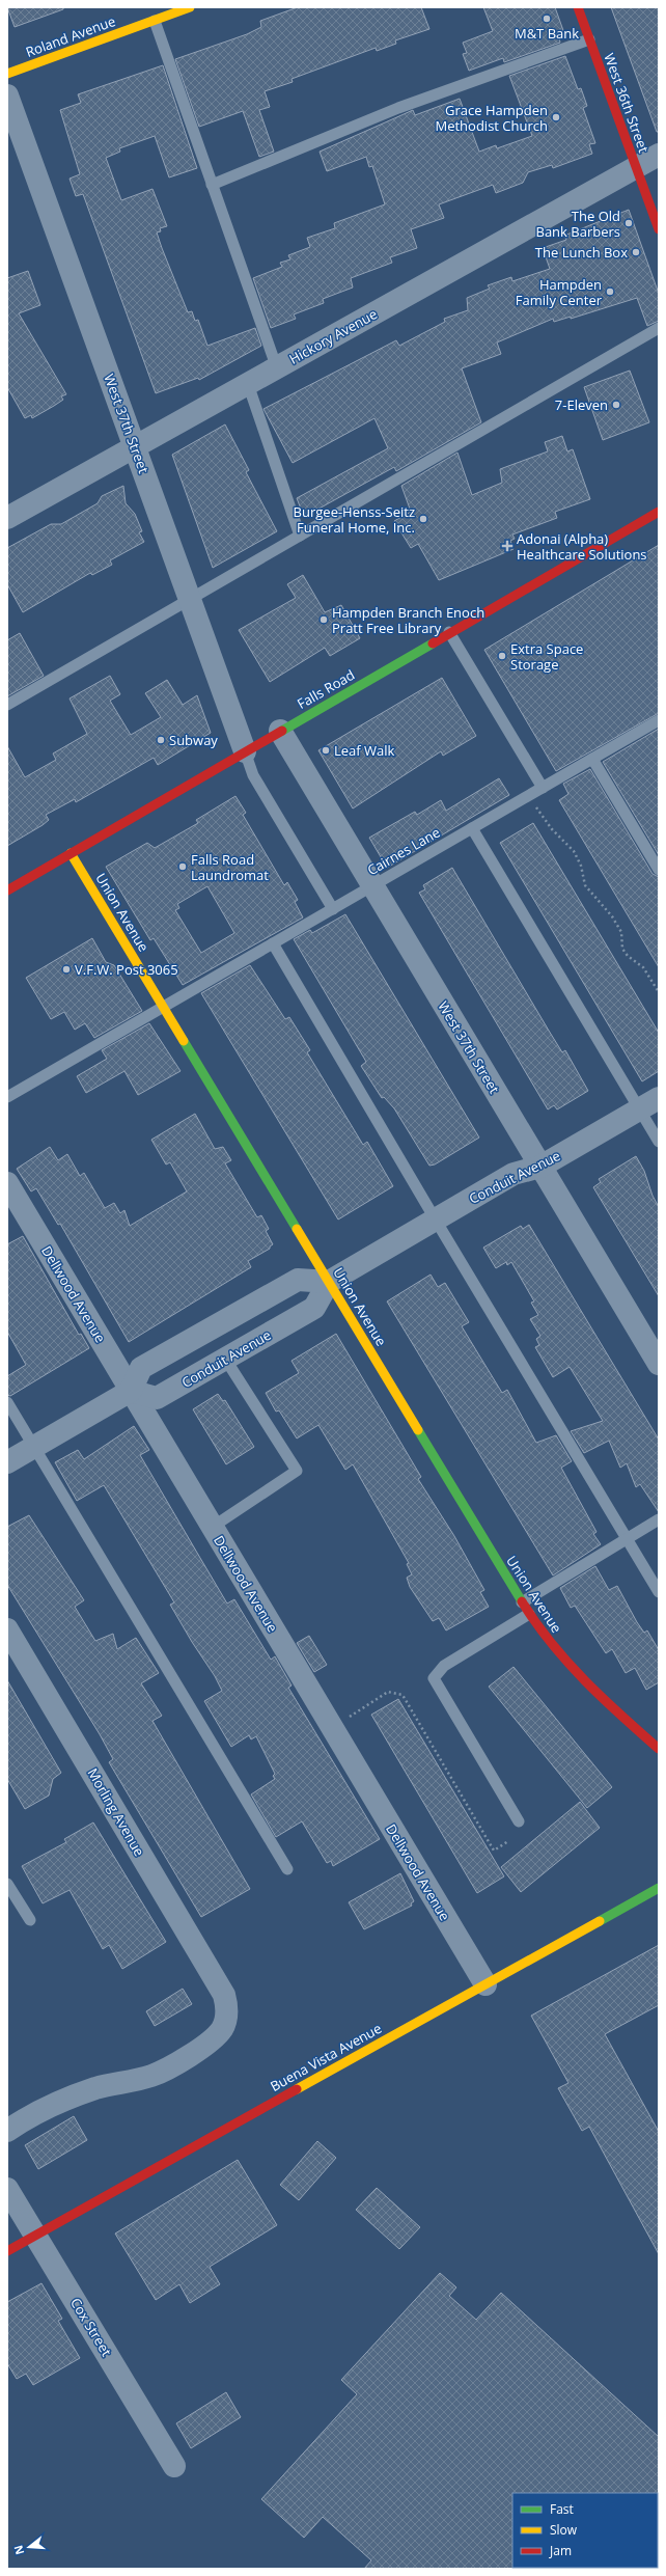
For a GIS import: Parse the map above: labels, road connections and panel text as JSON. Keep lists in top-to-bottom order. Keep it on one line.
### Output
{"streets":{"street":["Roland Avenue","West 36th Street","Hickory Avenue","West 37th Street","Falls Road","Union Avenue","Conduit Avenue","Dellwood Avenue","Morling Avenue","Buena Vista Avenue","Cox Street"],"lane":["Cairnes Lane"]},"crossings":[["West 36th Street","Hickory Avenue"],["Hickory Avenue","West 37th Street"],["West 37th Street","Falls Road"],["West 37th Street","Cairnes Lane"],["West 37th Street","Conduit Avenue"],["Falls Road","Union Avenue"],["Cairnes Lane","Union Avenue"],["Union Avenue","Conduit Avenue"],["Conduit Avenue","Dellwood Avenue"],["Dellwood Avenue","Buena Vista Avenue"],["Buena Vista Avenue","Cox Street"]],"places":{"other":["M&T Bank","Grace Hampden Methodist Church","The Old Bank Barbers","The Lunch Box","Hampden Family Center","7-Eleven","Burgee-Henss-Seitz Funeral Home, Inc.","Hampden Branch Enoch Pratt Free Library","Extra Space Storage","Subway","Leaf Walk","Falls Road Laundromat","V.F.W. Post 3065"],"health":["Adonai (Alpha) Healthcare Solutions"]},"legend":["Fast","Slow","Jam"],"north":"left"}
